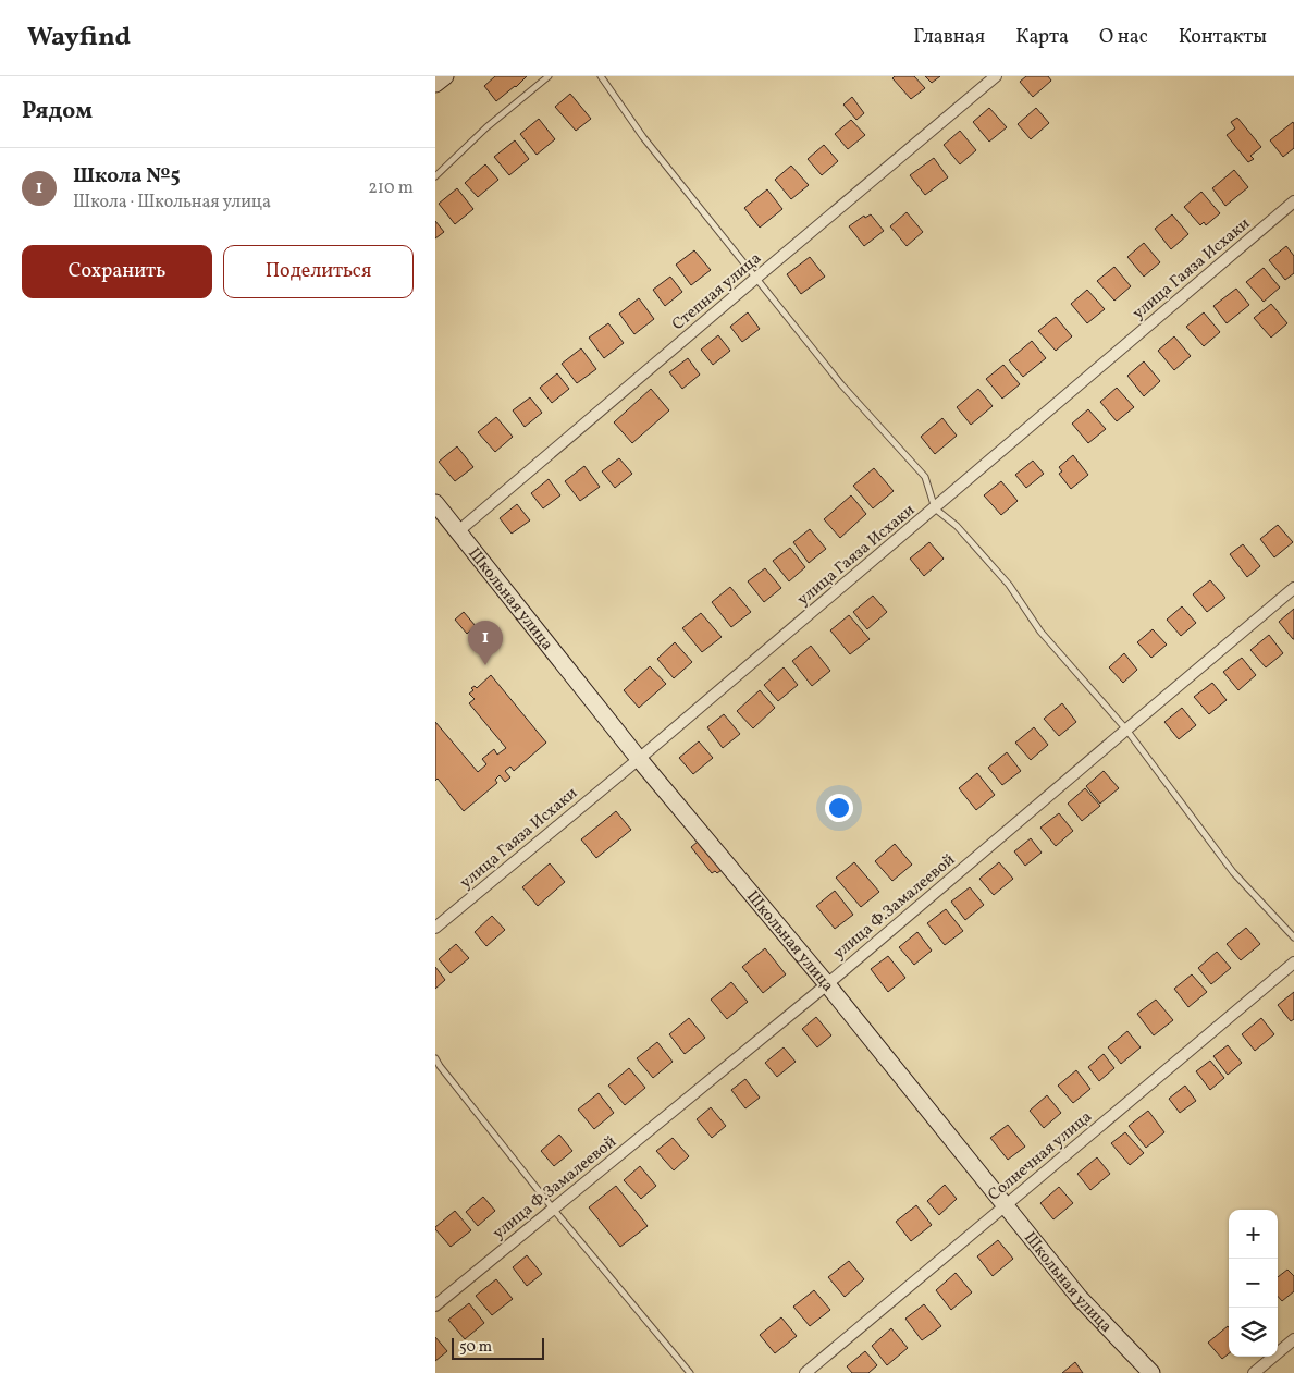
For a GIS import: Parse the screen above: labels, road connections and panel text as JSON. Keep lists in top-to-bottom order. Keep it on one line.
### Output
{"streets":{"street":["улица Гаяза Исхаки","Степная улица","Школьная улица","улица Ф.Замалеевой","Солнечная улица"]},"crossings":[["улица Гаяза Исхаки","Школьная улица"],["Степная улица","Школьная улица"],["Школьная улица","улица Ф.Замалеевой"],["Школьная улица","Солнечная улица"]],"scale_bar":"50 m","page":{"header":"Wayfind","nav":["Главная","Карта","О нас","Контакты"],"heading":"Рядом","list":[{"mark":"1","name":"Школа №5","note":"Школа · Школьная улица","value":"210 m"}],"buttons":["Сохранить","Поделиться"],"pins":"1","map_buttons":["+","−"],"scale":"50 m"}}
